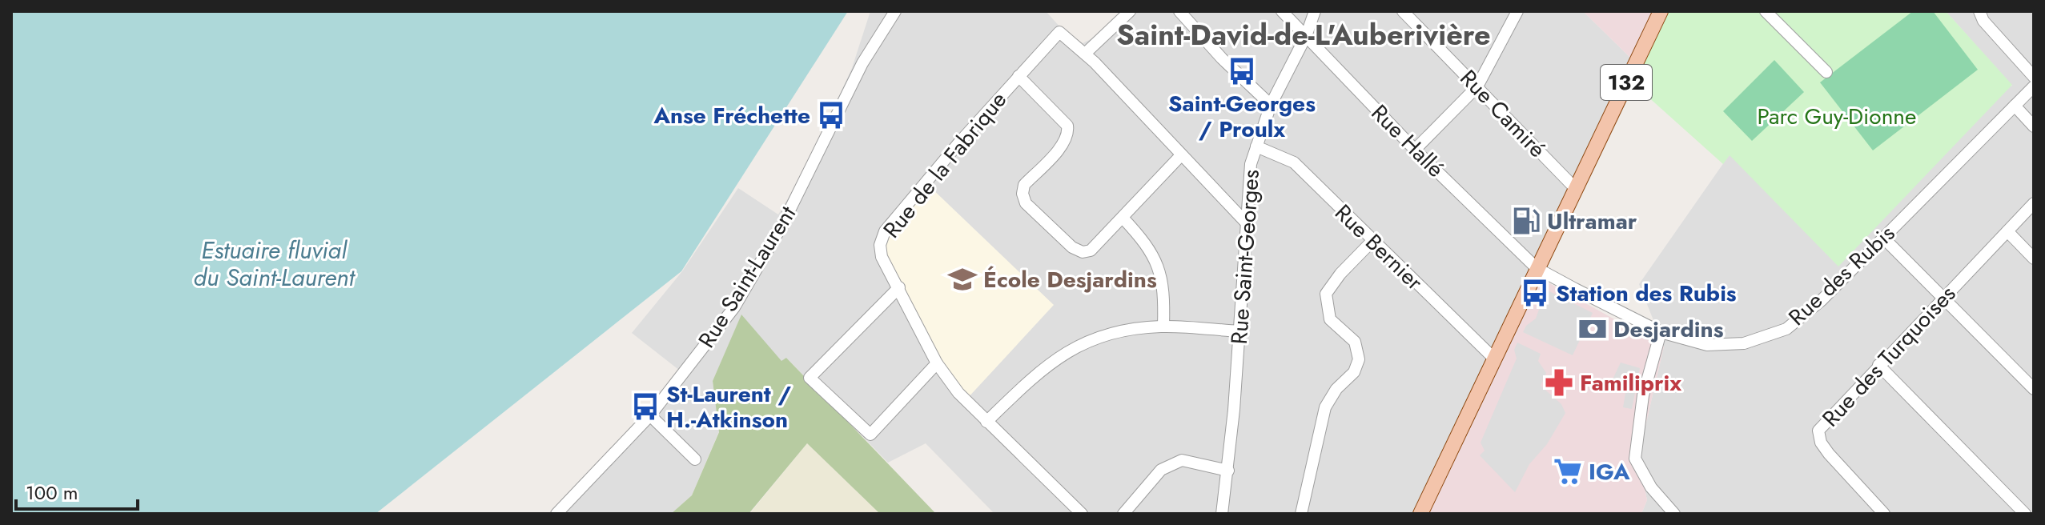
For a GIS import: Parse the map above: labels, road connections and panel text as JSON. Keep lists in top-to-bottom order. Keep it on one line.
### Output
{"streets":{"main road":["132"],"street":["Rue Camiré","Rue Hallé","Rue de la Fabrique","Rue Bernier","Rue Saint-Georges","Rue des Rubis","Rue Saint-Laurent","Rue des Turquoises"]},"crossings":[["132","Rue Camiré"],["132","Rue Hallé"],["132","Rue Bernier"],["132","Rue des Rubis"],["Rue Hallé","Rue Saint-Georges"],["Rue Hallé","Rue des Rubis"],["Rue Bernier","Rue Saint-Georges"]],"districts":["Saint-David-de-L'Auberivière"],"water":["Estuaire fluvial du Saint-Laurent"],"parks":["Parc Guy-Dionne"],"places":{"bus stop":["Saint-Georges / Proulx","Anse Fréchette","Station des Rubis","St-Laurent / H.-Atkinson"],"fuel station":["Ultramar"],"school or university":["École Desjardins"],"bank":["Desjardins"],"pharmacy":["Familiprix"],"supermarket":["IGA"]},"scale_bar":"100 m"}
